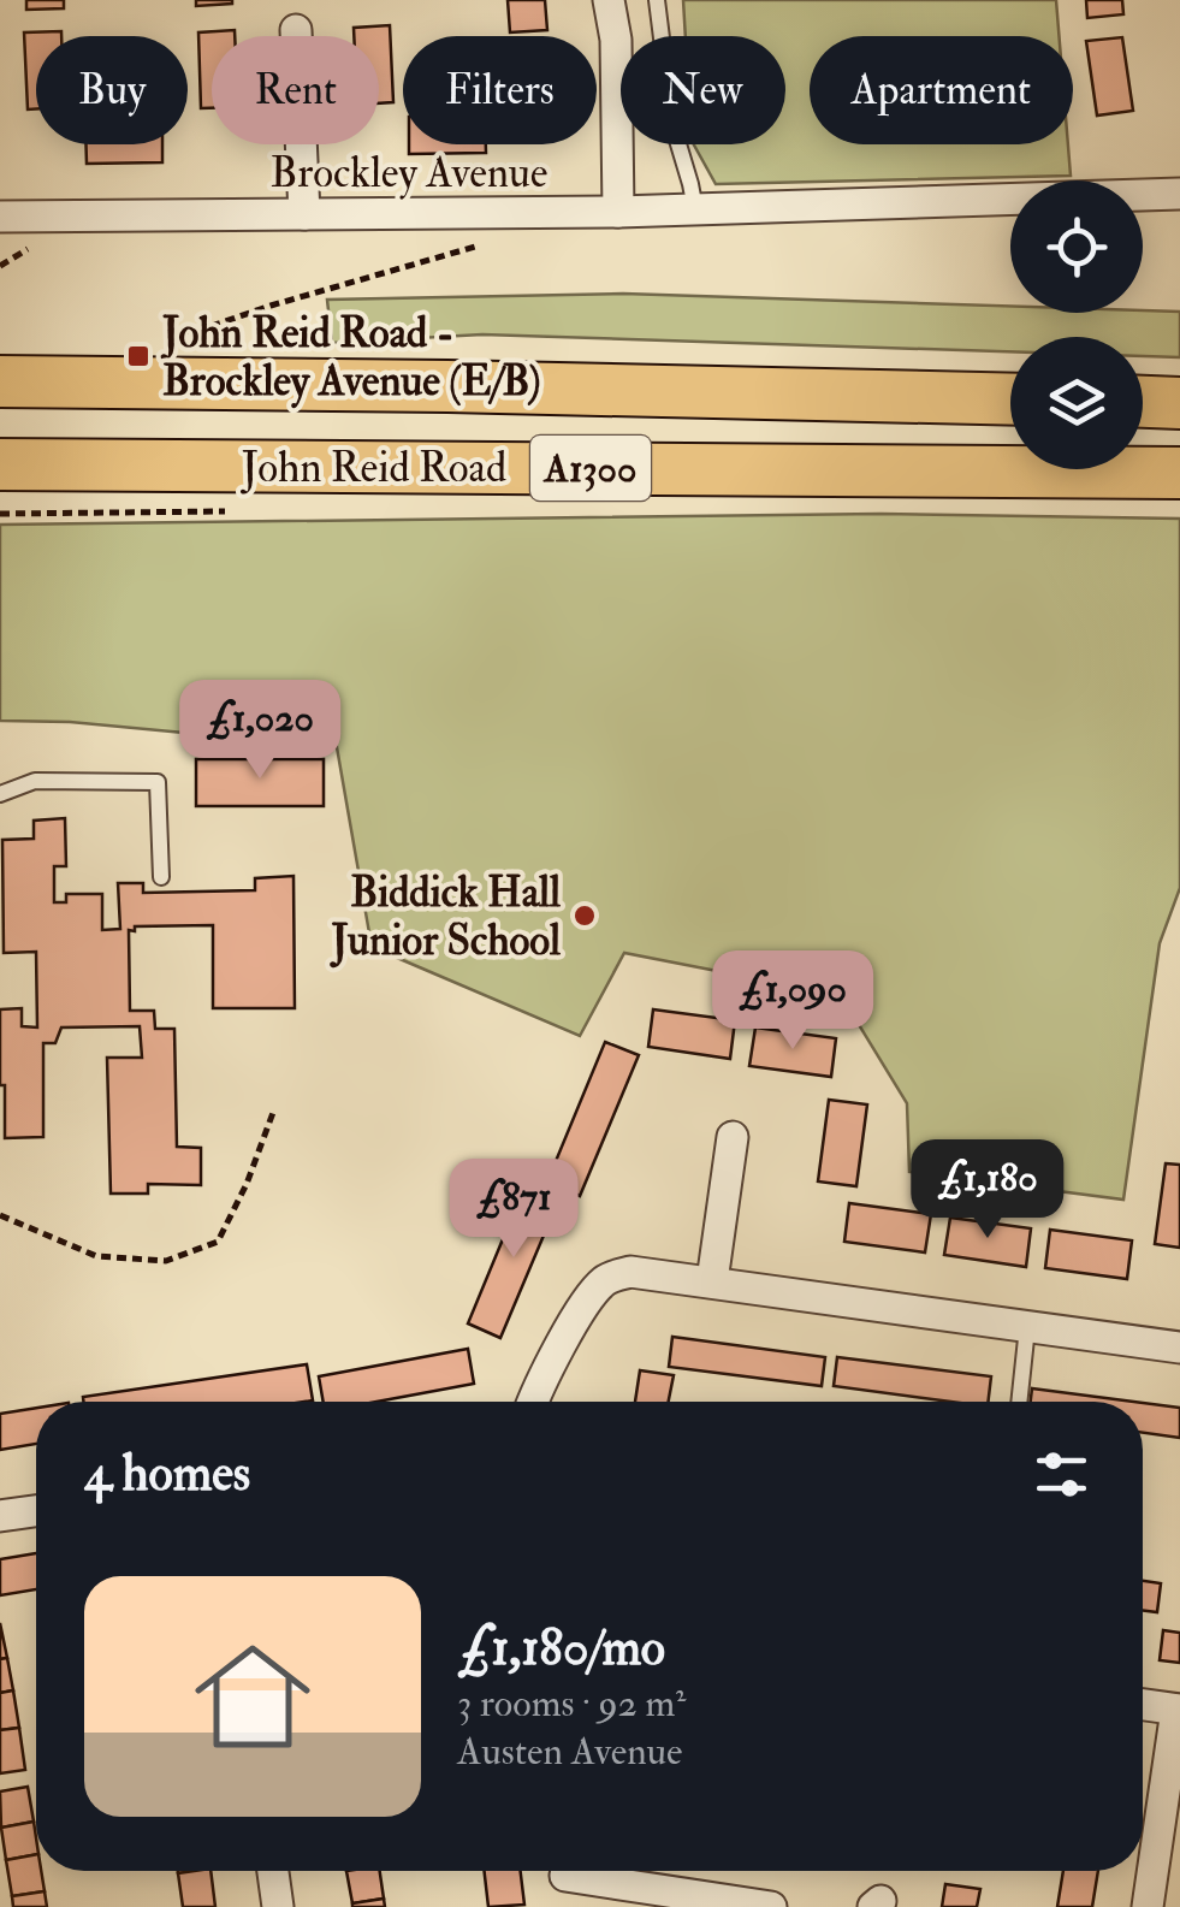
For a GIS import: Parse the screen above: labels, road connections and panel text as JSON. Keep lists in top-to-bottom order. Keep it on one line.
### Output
{"streets":{"highway":["John Reid Road","A1300"],"street":["Brockley Avenue"]},"places":{"transit":["John Reid Road - Brockley Avenue (E/B)"],"other":["Biddick Hall Junior School"]},"page":{"chip":["Buy","Rent","Filters","New","Apartment"],"price":["£1,020","£1,090","£1,180","£871"],"heading":"4 homes","list":[{"name":"£1,180/mo","note":"3 rooms · 92 m² · Austen Avenue"}]}}
